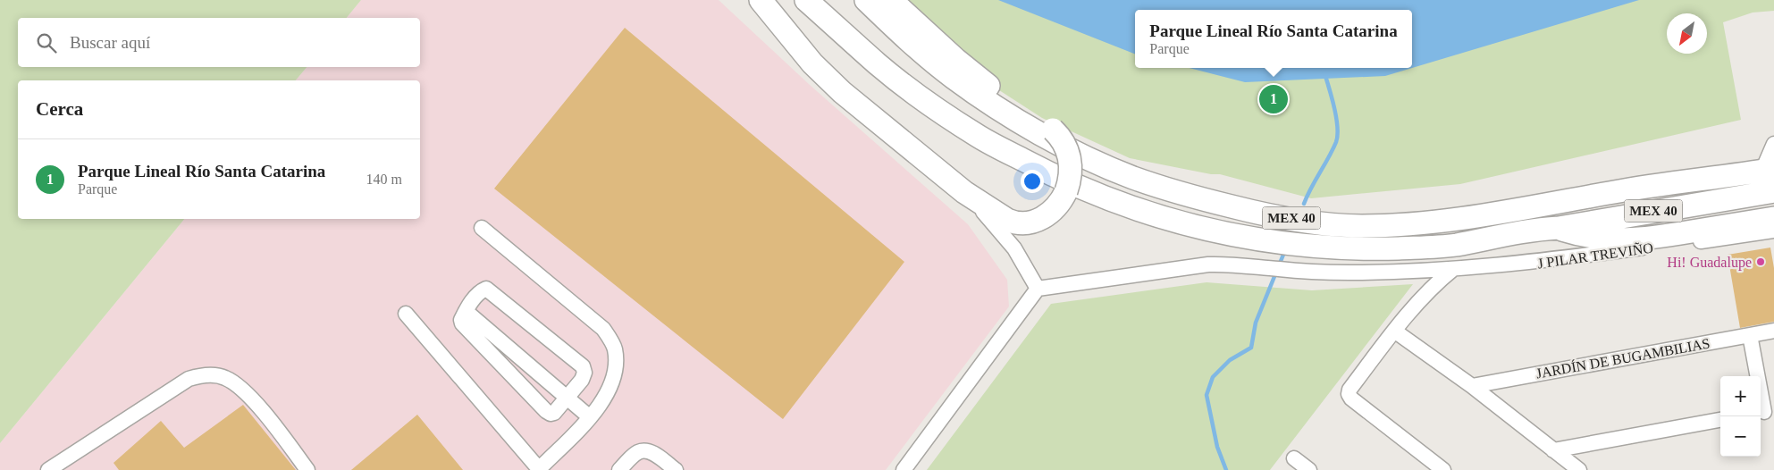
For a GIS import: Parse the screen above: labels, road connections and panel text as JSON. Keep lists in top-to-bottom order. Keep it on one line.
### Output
{"streets":{"highway":["MEX 40"],"street":["J PILAR TREVIÑO","JARDÍN DE BUGAMBILIAS"]},"places":["Hi! Guadalupe"],"north":"bottom left","page":{"popup":["Parque Lineal Río Santa Catarina","Parque"],"search":"Buscar aquí","heading":"Cerca","pins":"1","list":[{"mark":"1","name":"Parque Lineal Río Santa Catarina","note":"Parque","value":"140 m"}],"map_buttons":["+","−"]}}
